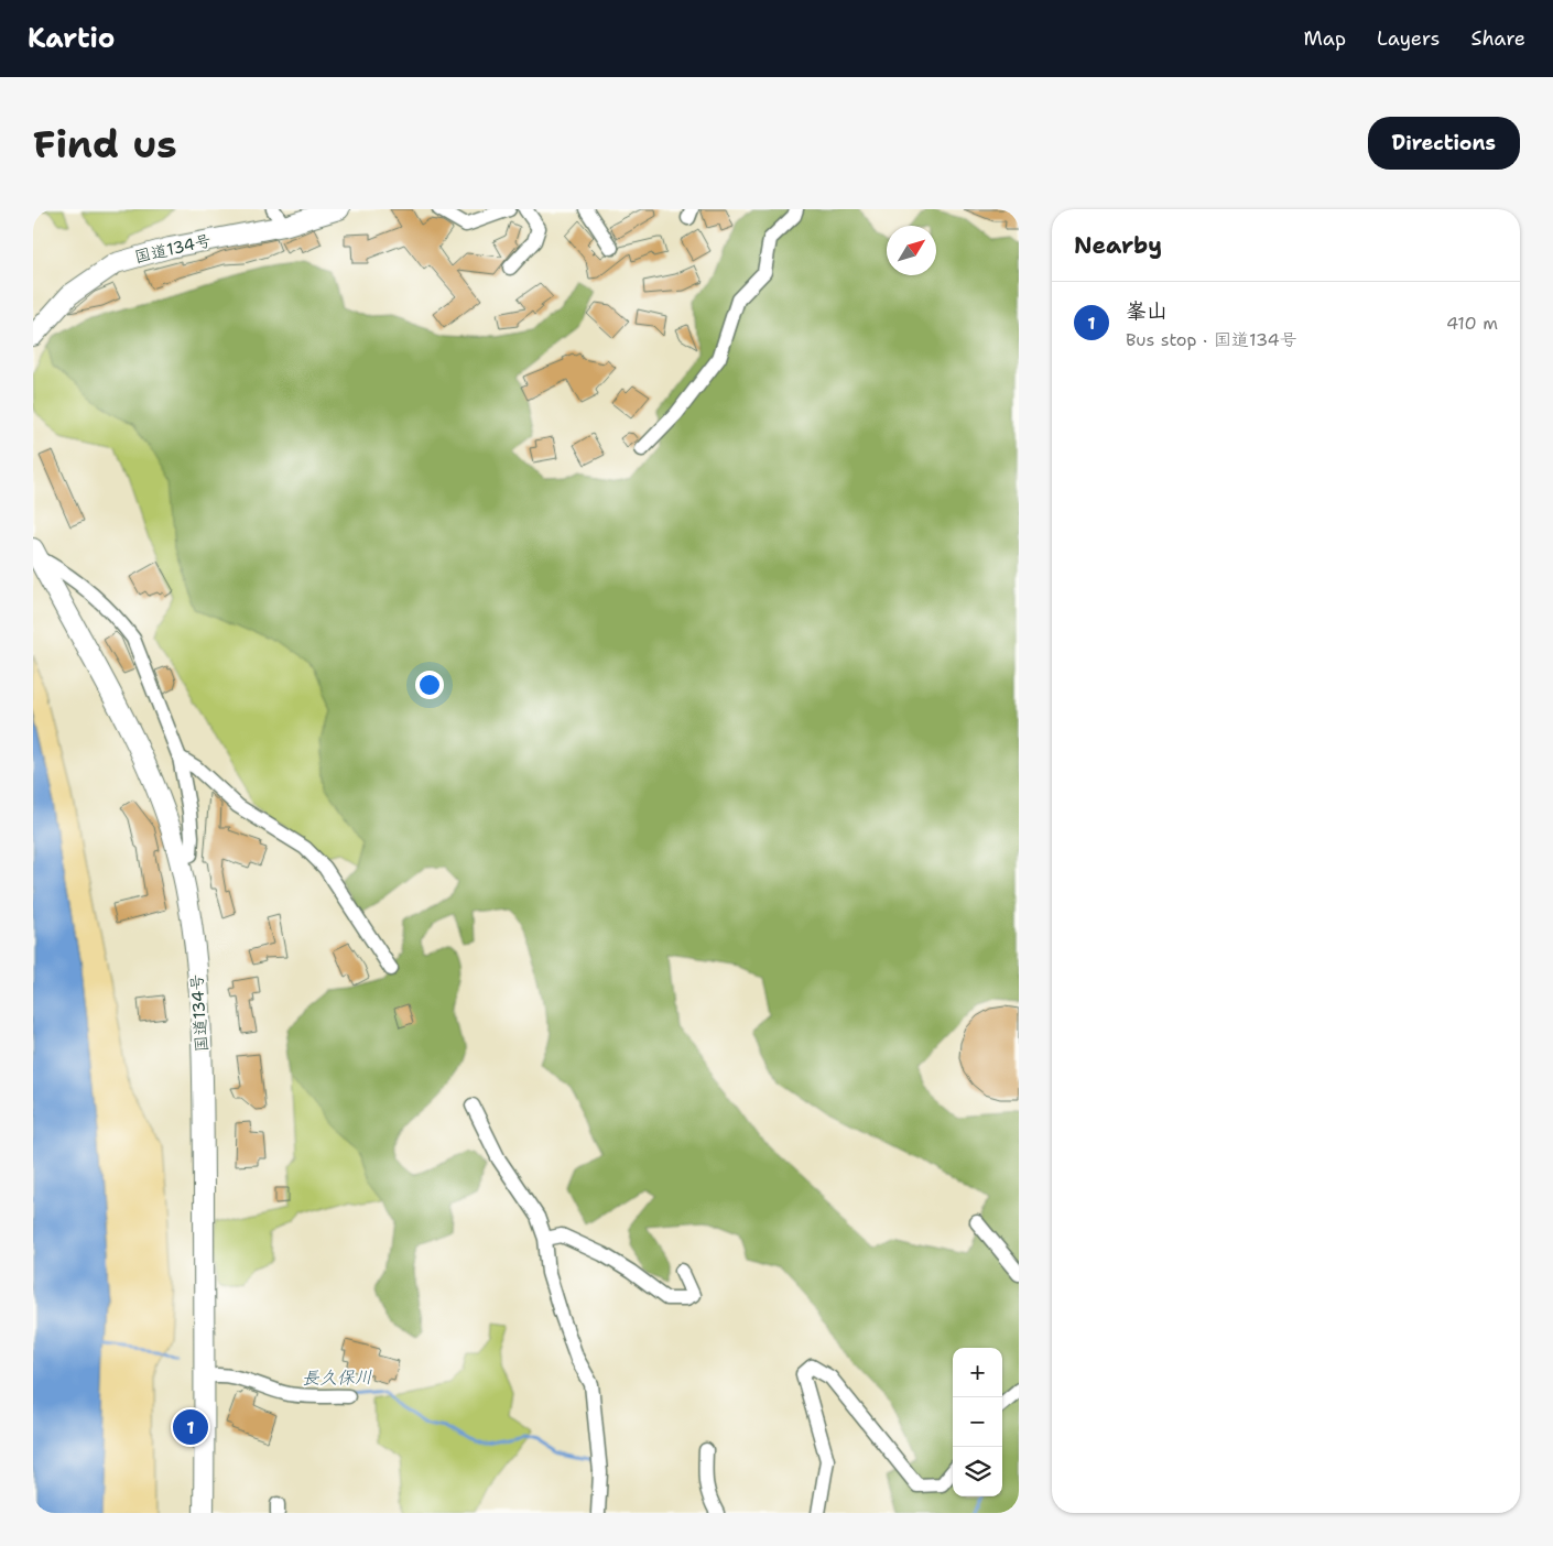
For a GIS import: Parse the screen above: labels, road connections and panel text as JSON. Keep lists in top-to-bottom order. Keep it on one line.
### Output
{"streets":{"highway":["国道134号"]},"water":["長久保川"],"north":"top right","page":{"header":"Kartio","nav":["Map","Layers","Share"],"buttons":"Directions","title":"Find us","heading":"Nearby","list":[{"mark":"1","name":"峯山","note":"Bus stop · 国道134号","value":"410 m"}],"map_buttons":["+","−"],"pins":"1"}}
